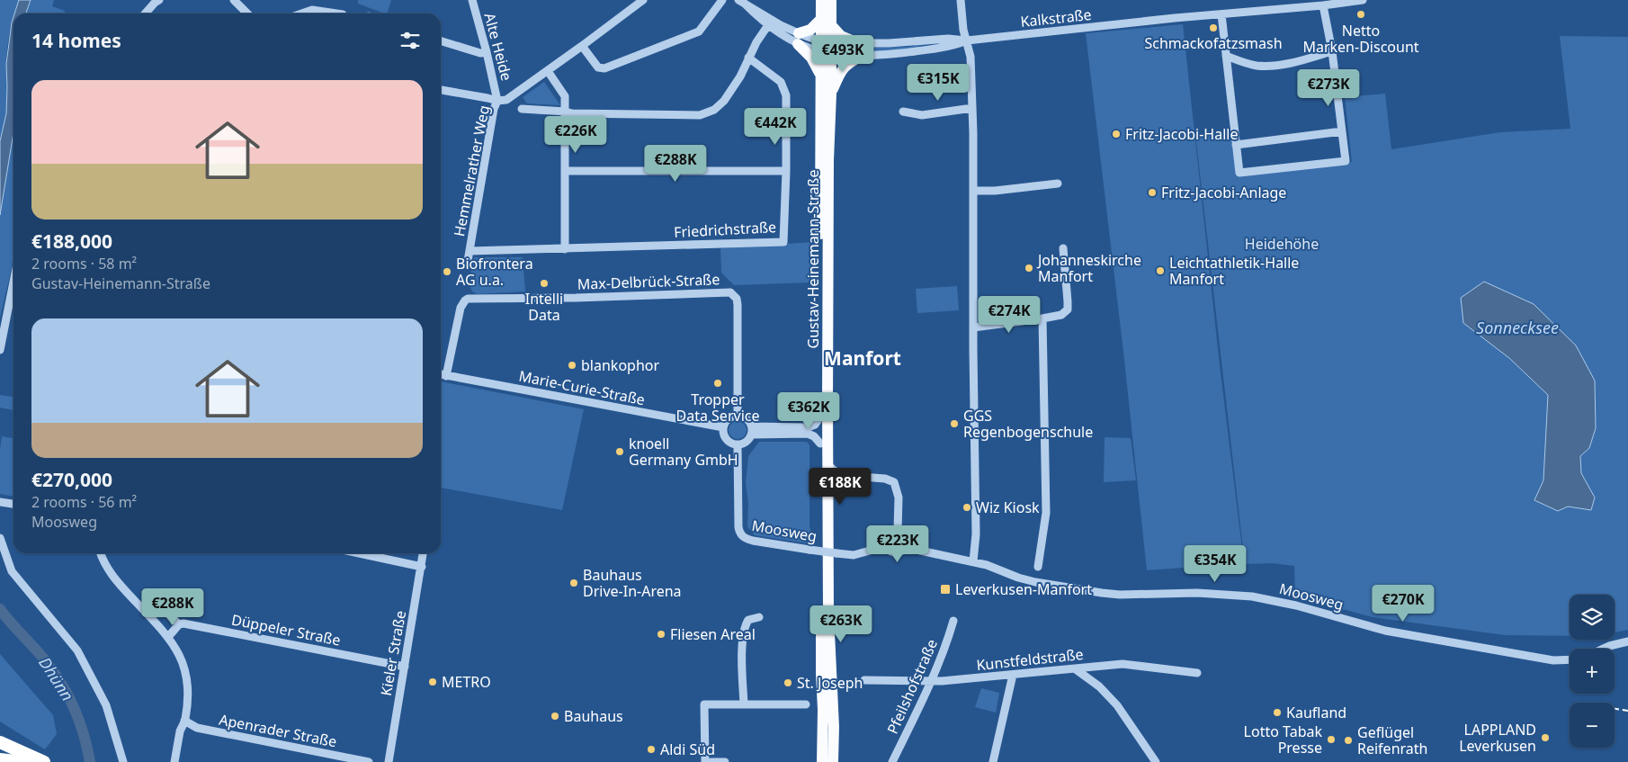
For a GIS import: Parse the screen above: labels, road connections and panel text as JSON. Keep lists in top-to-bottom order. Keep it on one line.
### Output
{"streets":{"main road":["Gustav-Heinemann-Straße"],"street":["Kalkstraße","Alte Heide","Hemmelrather Weg","Friedrichstraße","Max-Delbrück-Straße","Marie-Curie-Straße","Moosweg","Düppeler Straße","Kieler Straße","Kunstfeldstraße","Pfeilshofstraße","Apenrader Straße"]},"crossings":[["Kalkstraße","Gustav-Heinemann-Straße"],["Alte Heide","Hemmelrather Weg"],["Hemmelrather Weg","Friedrichstraße"],["Max-Delbrück-Straße","Marie-Curie-Straße"],["Max-Delbrück-Straße","Moosweg"],["Marie-Curie-Straße","Moosweg"],["Düppeler Straße","Kieler Straße"],["Kunstfeldstraße","Pfeilshofstraße"]],"districts":["Manfort"],"water":["Sonnecksee","Dhünn"],"parks":["Heidehöhe"],"places":{"other":["Netto Marken-Discount","Schmackofatzsmash","Fritz-Jacobi-Halle","Fritz-Jacobi-Anlage","Johanneskirche Manfort","Leichtathletik-Halle Manfort","Biofrontera AG u.a.","Intelli Data","blankophor","Tropper Data Service","GGS Regenbogenschule","knoell Germany GmbH","Wiz Kiosk","Bauhaus Drive-In-Arena","Fliesen Areal","METRO","St. Joseph","Kaufland","Bauhaus","LAPPLAND Leverkusen","Lotto Tabak Presse","Geflügel Reifenrath","Aldi Süd"],"transit":["Leverkusen-Manfort"]},"page":{"heading":"14 homes","price":["€493K","€315K","€273K","€442K","€226K","€288K","€274K","€362K","€188K","€223K","€354K","€270K","€288K","€263K"],"list":[{"name":"€188,000","note":"2 rooms · 58 m² · Gustav-Heinemann-Straße"},{"name":"€270,000","note":"2 rooms · 56 m² · Moosweg"}],"map_buttons":["+","−"]}}
